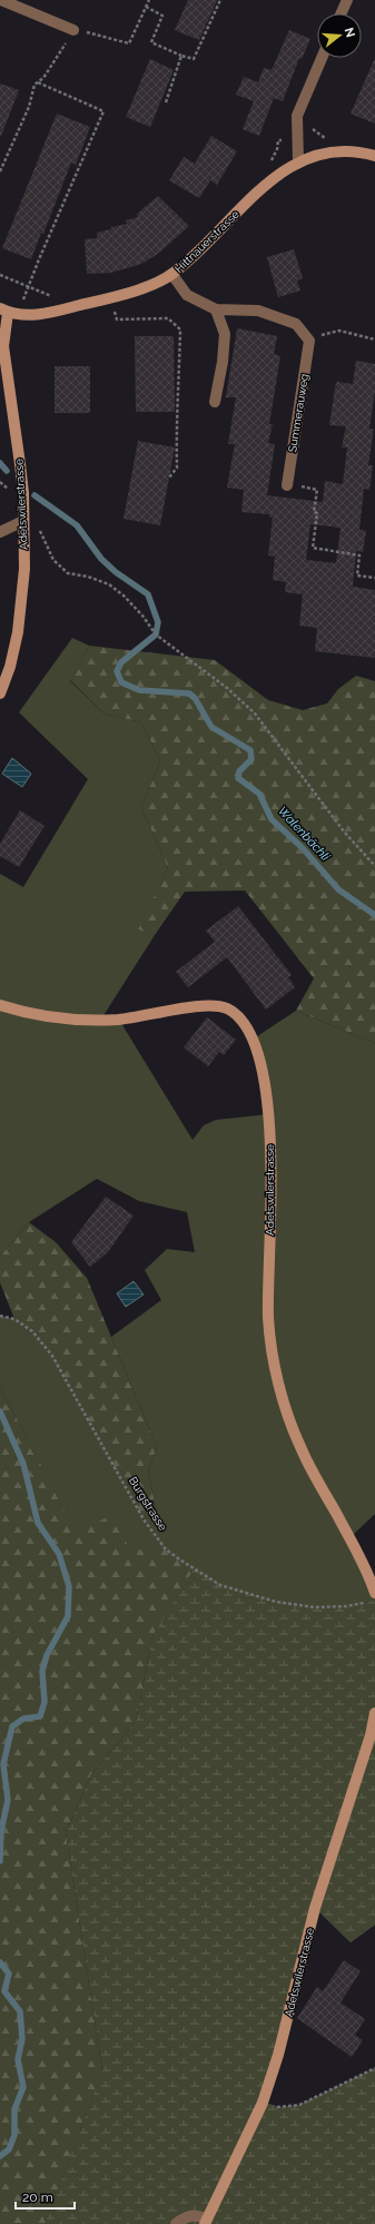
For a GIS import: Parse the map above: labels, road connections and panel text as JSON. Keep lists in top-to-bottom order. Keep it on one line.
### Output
{"streets":{"street":["Hittnauerstrasse","Summerauweg","Adetswilerstrasse"],"path":["Burgstrasse"]},"crossings":[["Hittnauerstrasse","Adetswilerstrasse"],["Adetswilerstrasse","Burgstrasse"]],"water":["Walenbächli"],"scale_bar":"20 m","north":"right"}
